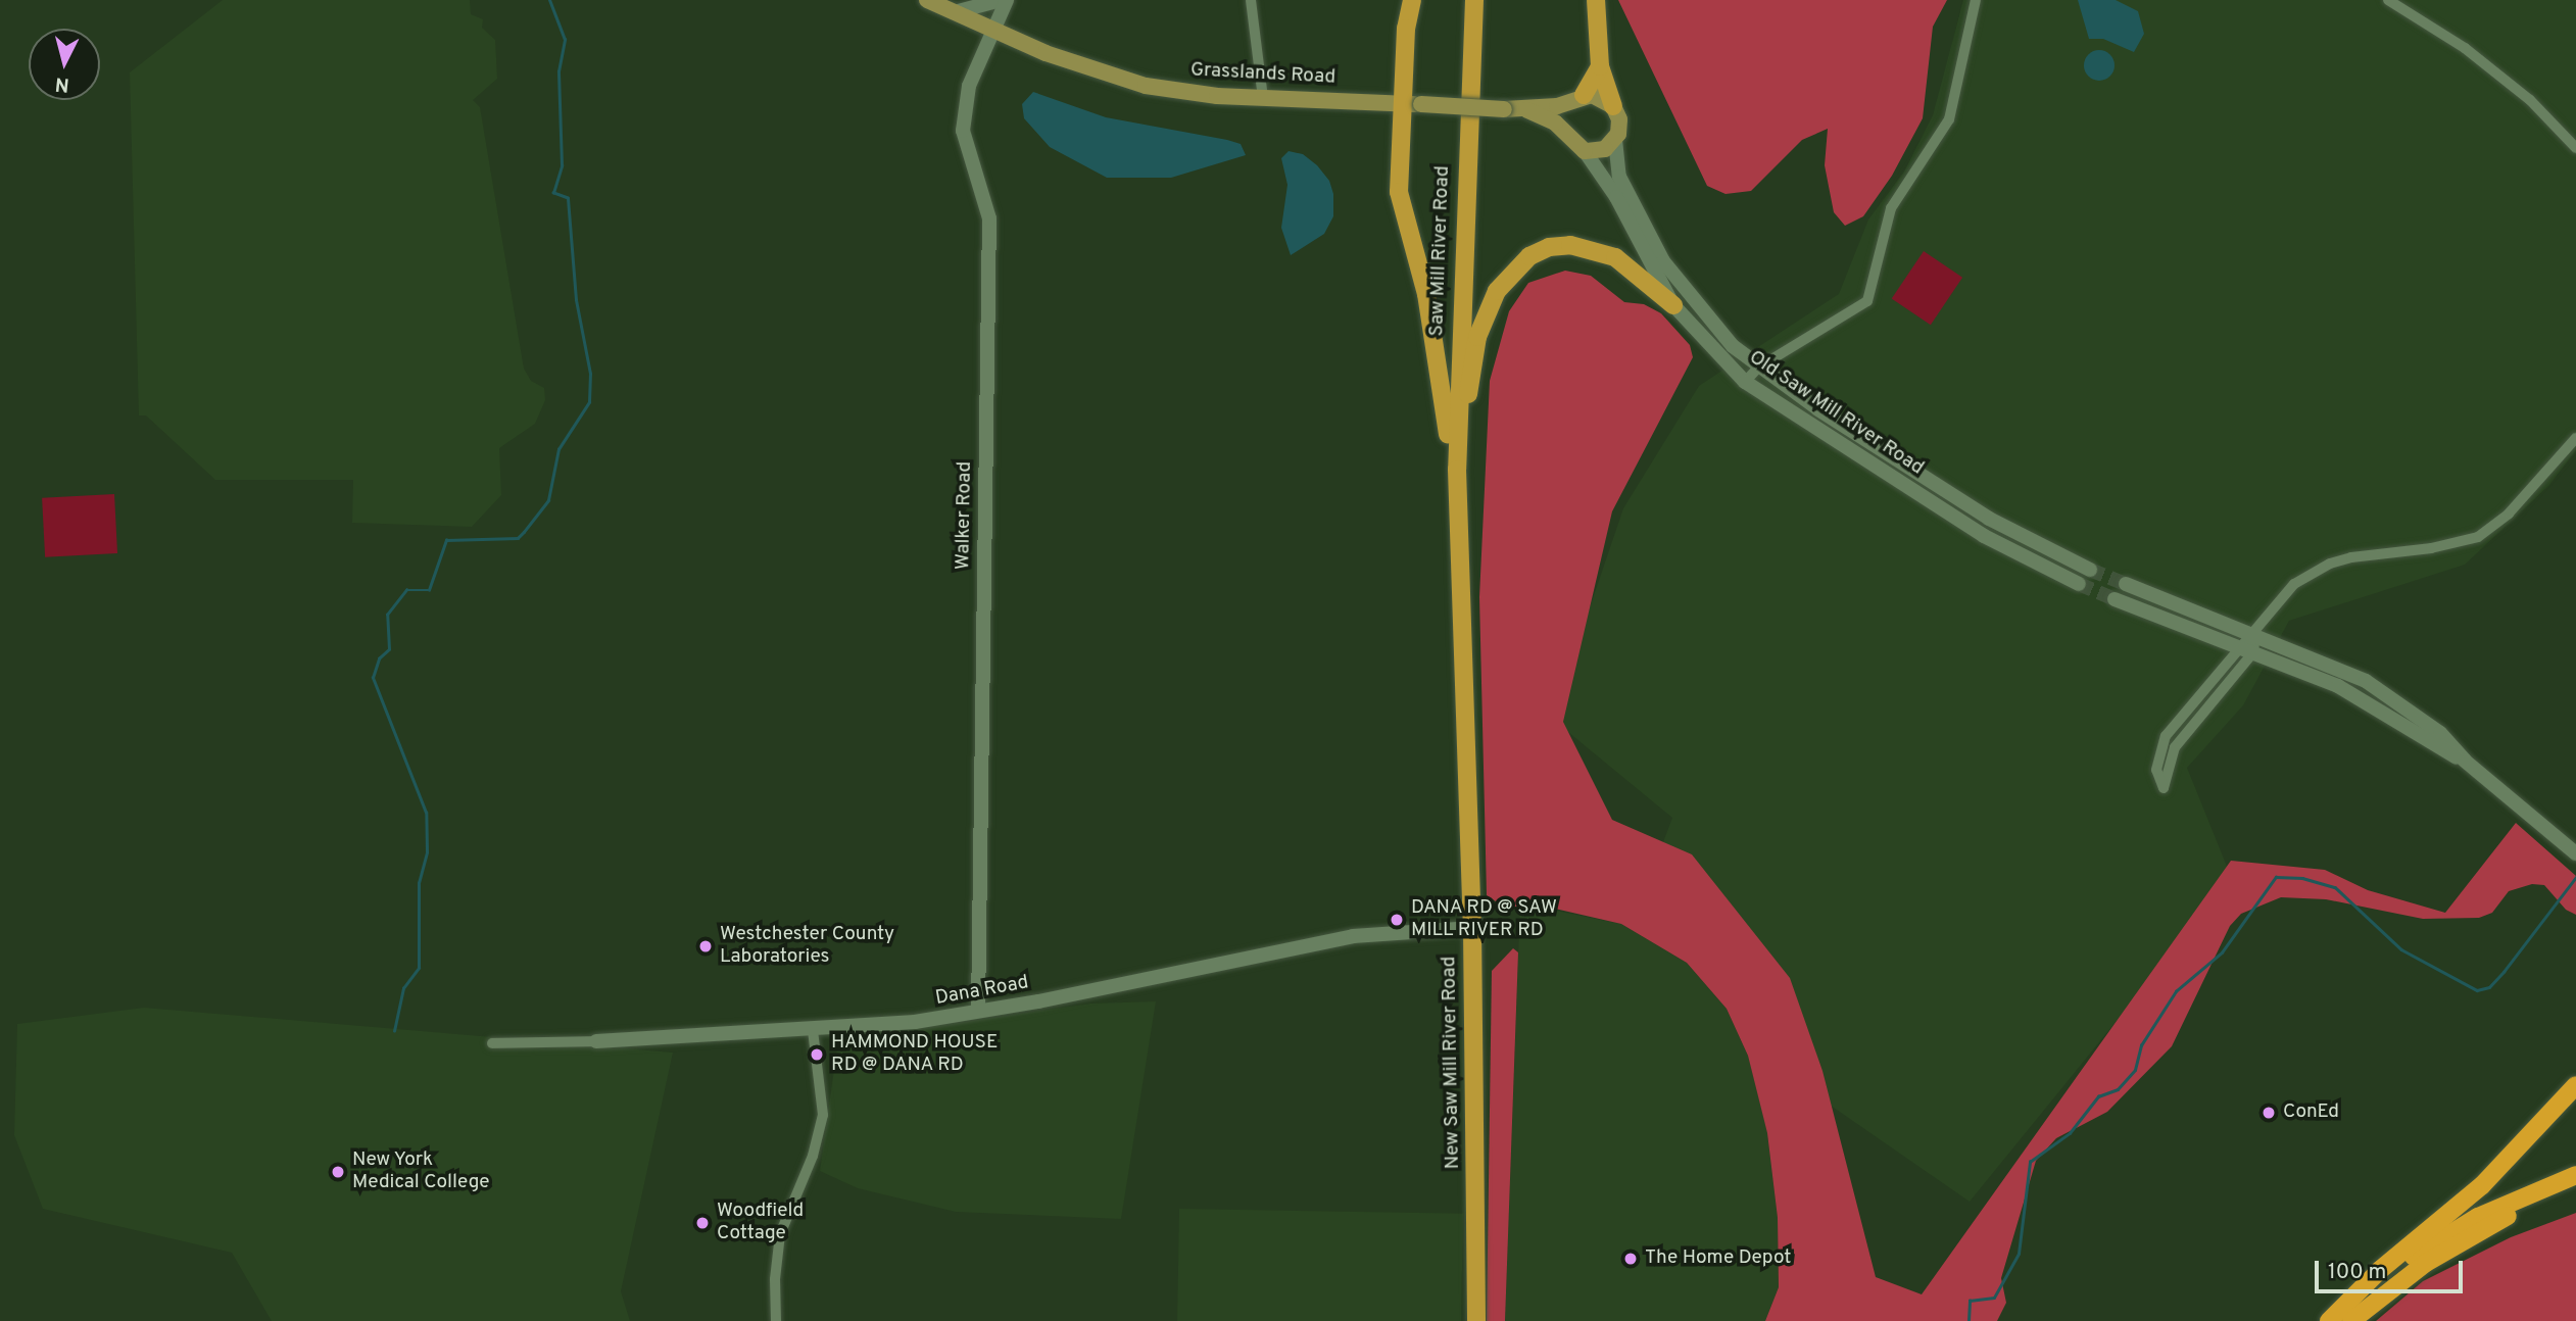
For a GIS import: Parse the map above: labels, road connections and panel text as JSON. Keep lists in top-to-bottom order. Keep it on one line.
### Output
{"streets":{"main road":["Grasslands Road","Saw Mill River Road","Old Saw Mill River Road","New Saw Mill River Road"],"street":["Walker Road","Dana Road"]},"crossings":[["Grasslands Road","Old Saw Mill River Road"],["Grasslands Road","Walker Road"],["Saw Mill River Road","New Saw Mill River Road"],["Walker Road","Dana Road"],["Dana Road","New Saw Mill River Road"]],"places":["DANA RD @ SAW MILL RIVER RD","Westchester County Laboratories","HAMMOND HOUSE RD @ DANA RD","ConEd","New York Medical College","Woodfield Cottage","The Home Depot"],"scale_bar":"100 m","north":"bottom"}
